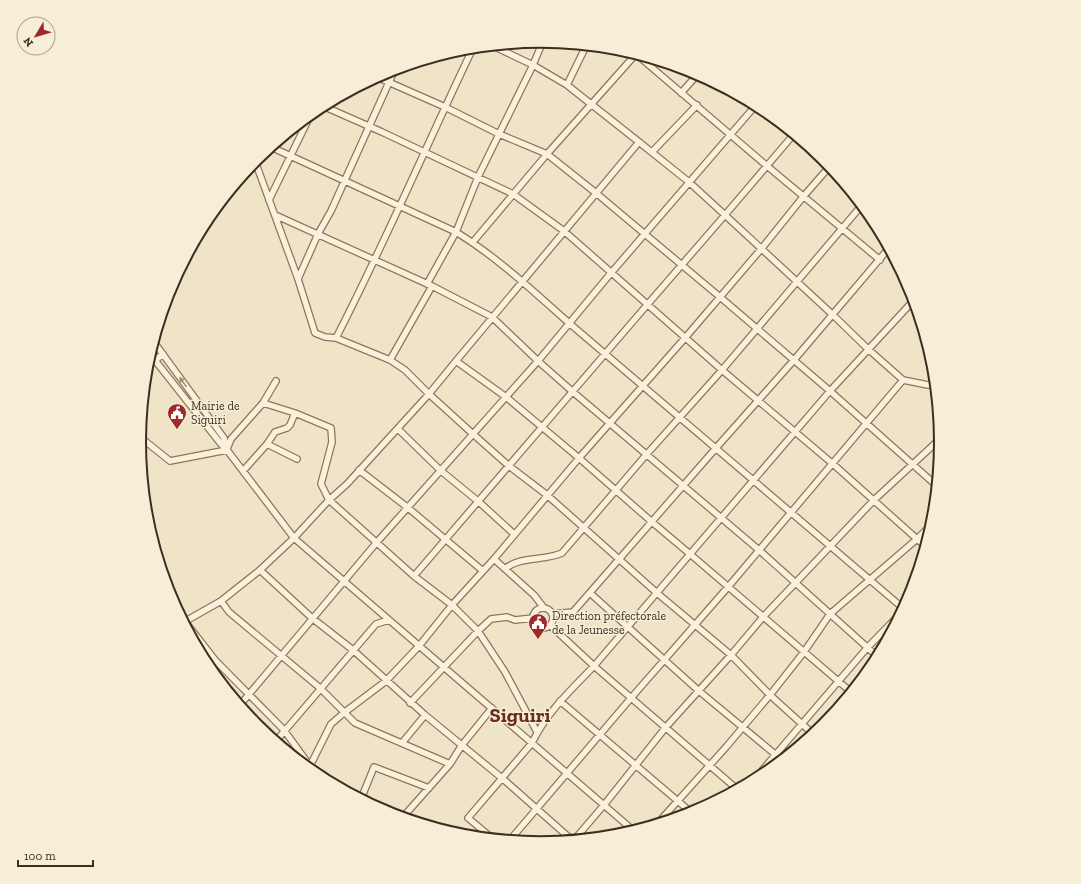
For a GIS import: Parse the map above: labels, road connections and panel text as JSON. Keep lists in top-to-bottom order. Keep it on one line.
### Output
{"districts":["Siguiri"],"places":{"public building":["Mairie de Siguiri","Direction préfectorale de la Jeunesse"]},"scale_bar":"100 m","north":"bottom left"}
